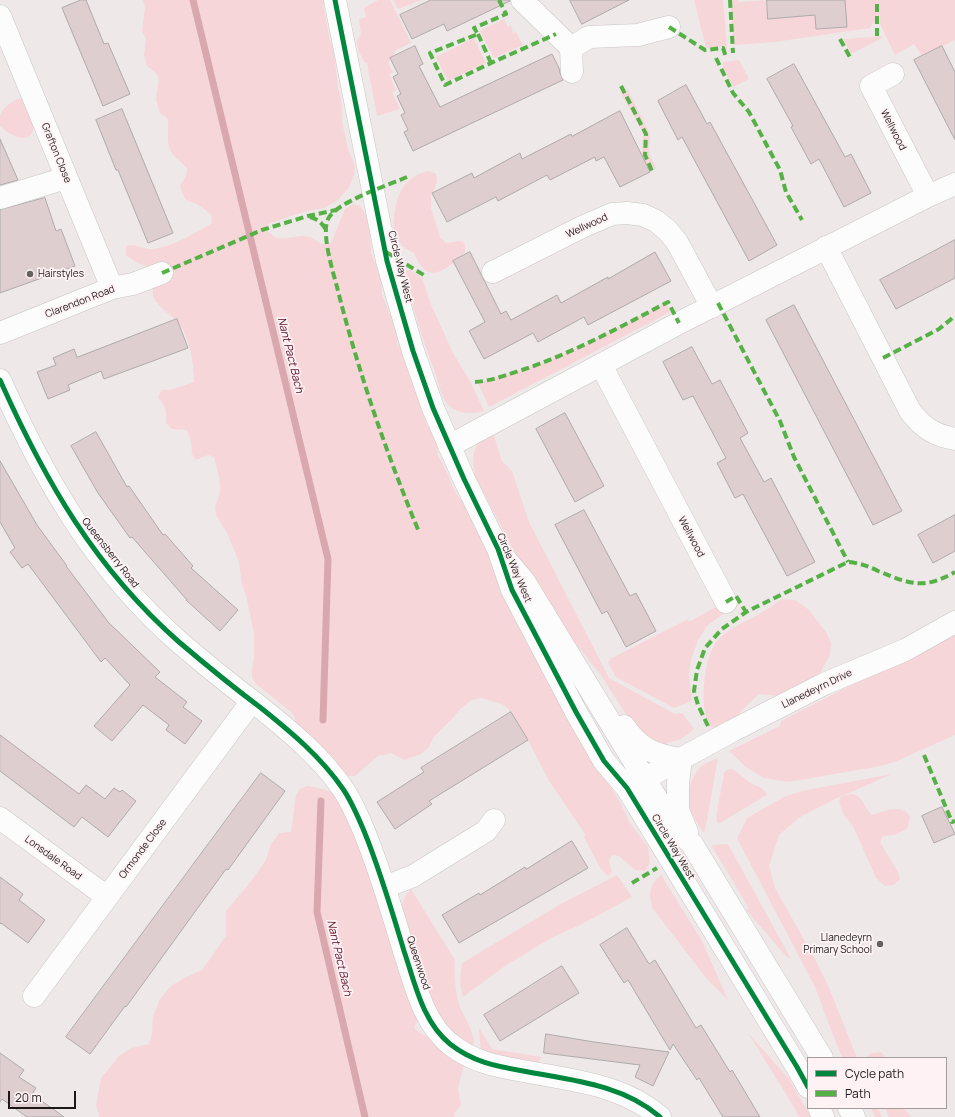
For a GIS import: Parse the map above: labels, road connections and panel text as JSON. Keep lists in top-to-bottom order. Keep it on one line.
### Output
{"streets":{"street":["Wellwood","Grafton Close","Circle Way West","Clarendon Road","Queensberry Road","Llanedeyrn Drive","Ormonde Close","Lonsdale Road","Queenwood"]},"crossings":[["Grafton Close","Clarendon Road"],["Circle Way West","Llanedeyrn Drive"],["Queensberry Road","Ormonde Close"],["Queensberry Road","Queenwood"],["Ormonde Close","Lonsdale Road"],["Ormonde Close","Queenwood"]],"water":["Nant Pact Bach"],"places":["Hairstyles","Llanedeyrn Primary School"],"legend":["Cycle path","Path"],"scale_bar":"20 m"}
